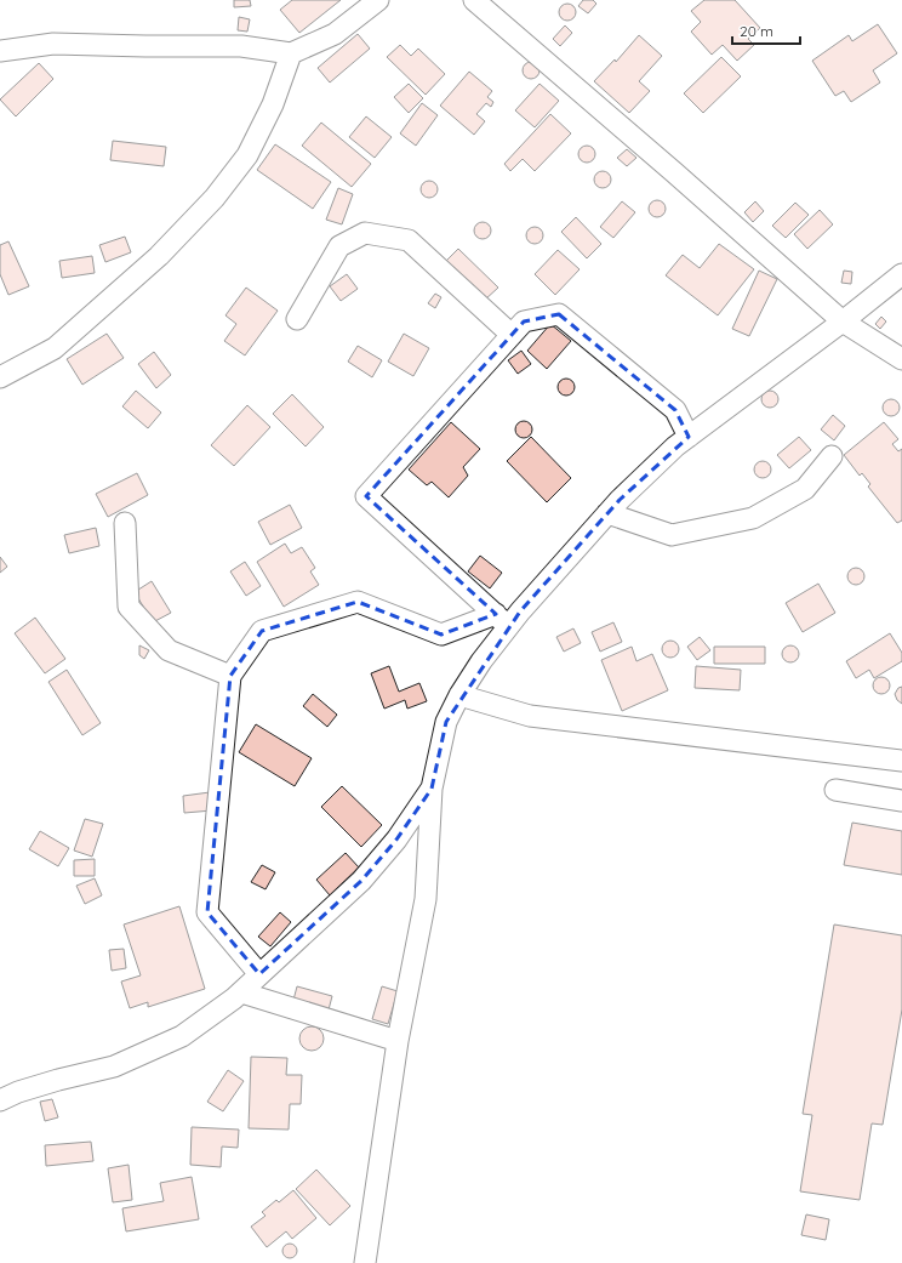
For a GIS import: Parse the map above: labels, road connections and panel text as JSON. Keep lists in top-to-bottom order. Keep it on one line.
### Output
{"scale_bar":"20 m"}
